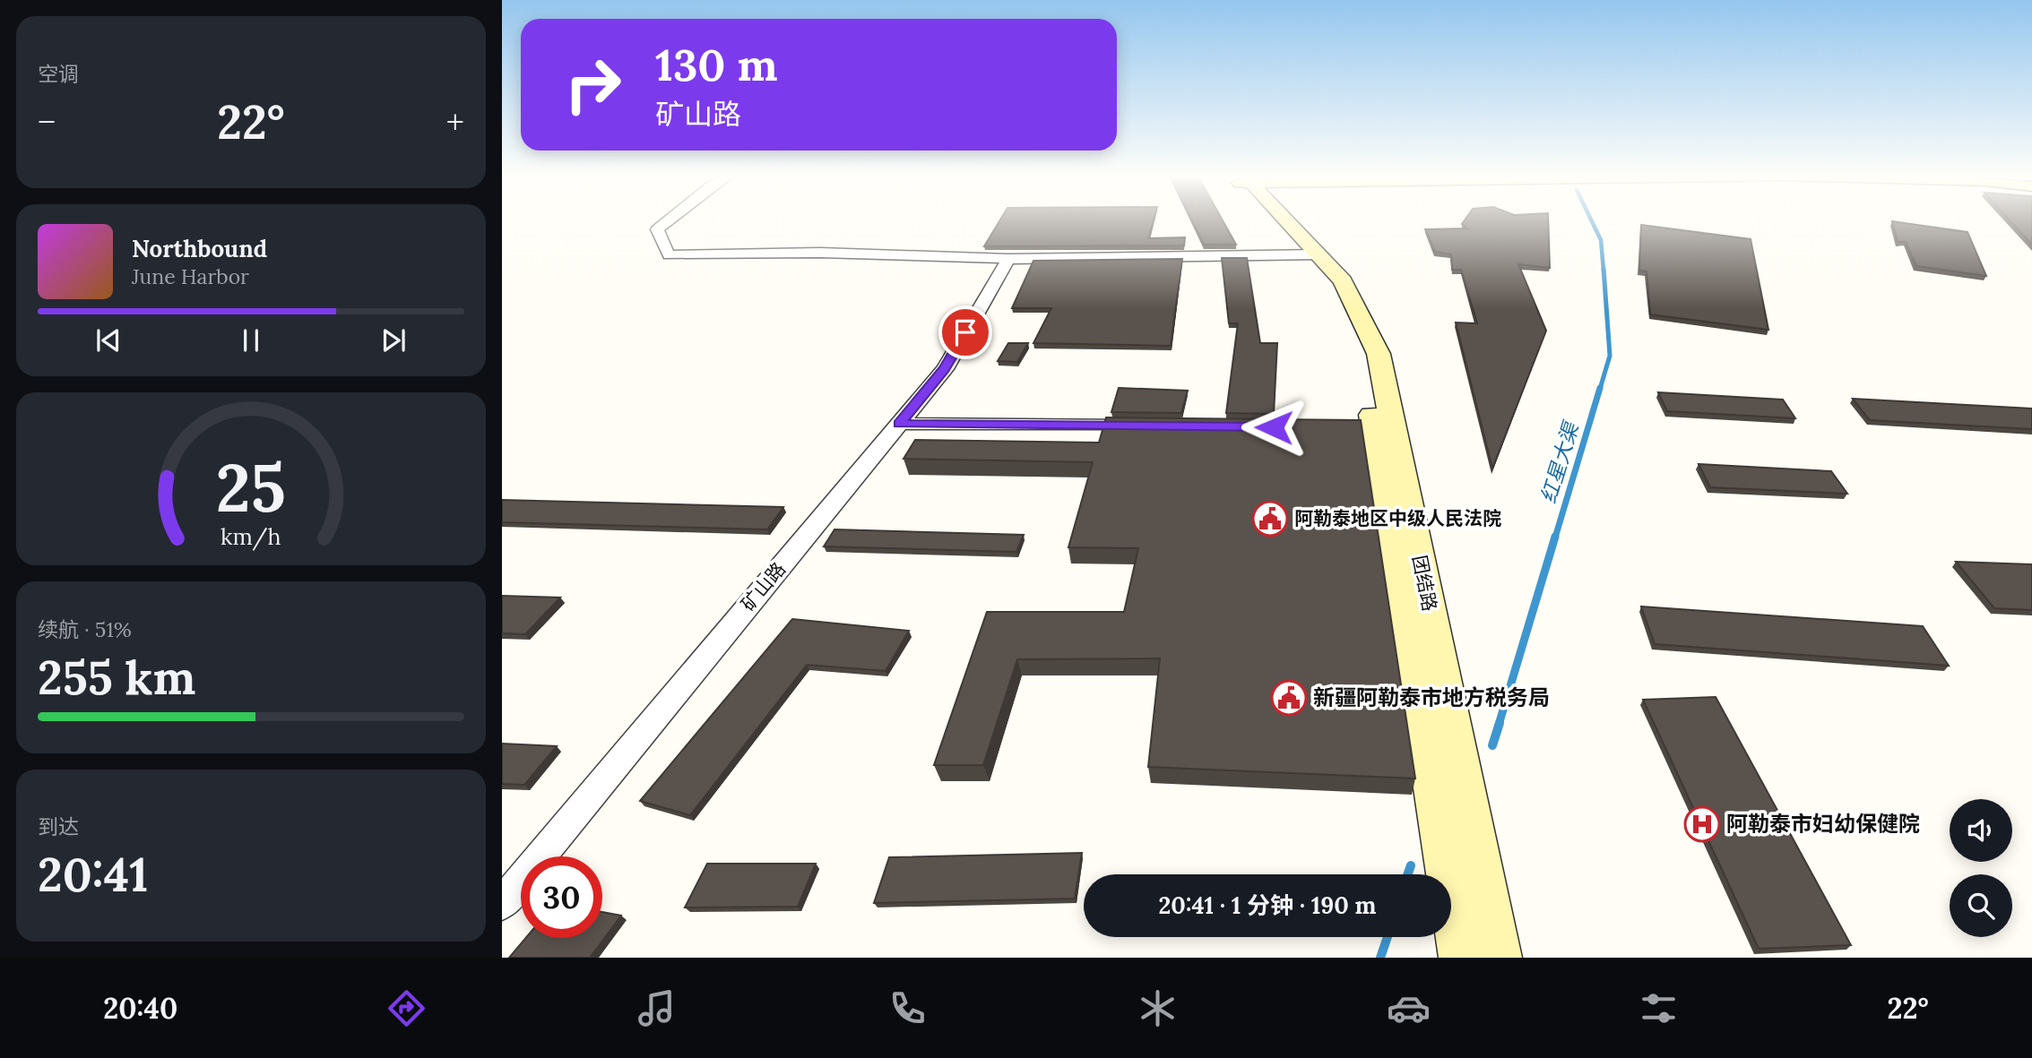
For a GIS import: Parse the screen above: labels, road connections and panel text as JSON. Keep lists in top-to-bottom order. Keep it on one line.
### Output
{"streets":{"main road":["团结路"],"street":["矿山路"]},"water":["红星大渠"],"places":{"public building":["阿勒泰地区中级人民法院","新疆阿勒泰市地方税务局"],"hospital":["阿勒泰市妇幼保健院"]},"page":{"tile":["空调",["续航 · 51%","255 km"],["到达","20:41"]],"turn":["130 m","矿山路"],"heat":["−","22°","+"],"song":["Northbound","June Harbor"],"limit":"30","trip":"20:41 · 1 分钟 · 190 m","tabs":["20:40","22°"],"gauge":["25","km/h"]}}
